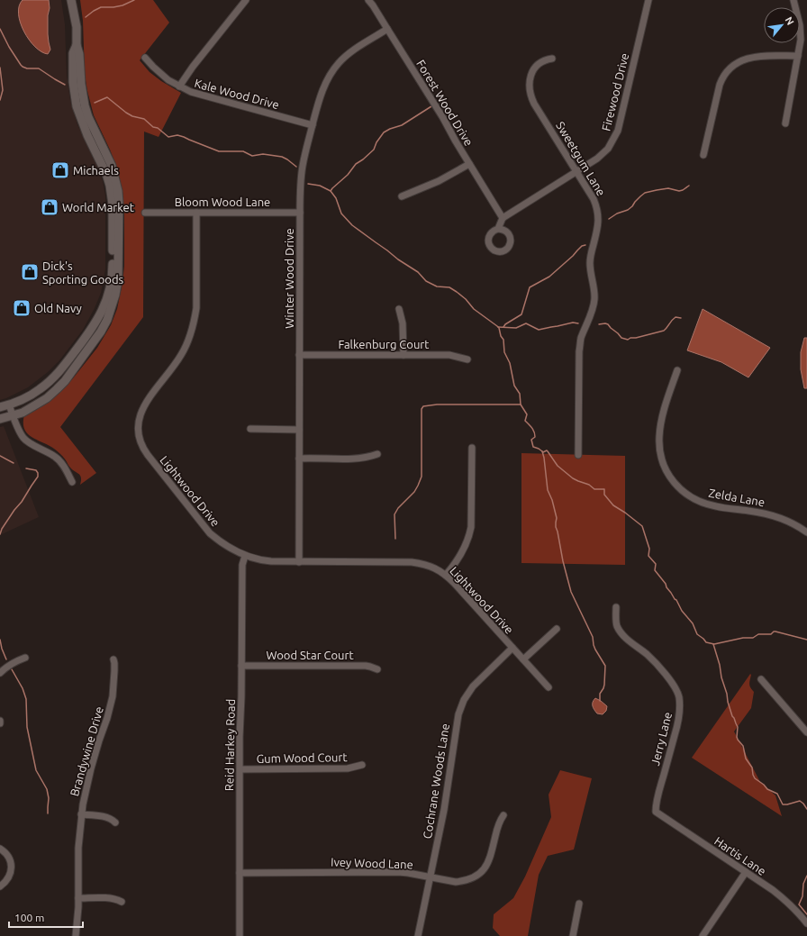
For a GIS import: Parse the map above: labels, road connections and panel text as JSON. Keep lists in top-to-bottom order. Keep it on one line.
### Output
{"streets":{"street":["Firewood Drive","Kale Wood Drive","Forest Wood Drive","Sweetgum Lane","Bloom Wood Lane","Winter Wood Drive","Falkenburg Court","Lightwood Drive","Zelda Lane","Wood Star Court","Jerry Lane","Reid Harkey Road","Brandywine Drive","Gum Wood Court","Cochrane Woods Lane","Hartis Lane","Ivey Wood Lane"]},"crossings":[["Firewood Drive","Forest Wood Drive"],["Firewood Drive","Sweetgum Lane"],["Kale Wood Drive","Winter Wood Drive"],["Forest Wood Drive","Winter Wood Drive"],["Bloom Wood Lane","Winter Wood Drive"],["Bloom Wood Lane","Lightwood Drive"],["Winter Wood Drive","Falkenburg Court"],["Winter Wood Drive","Lightwood Drive"],["Lightwood Drive","Reid Harkey Road"],["Lightwood Drive","Cochrane Woods Lane"],["Wood Star Court","Reid Harkey Road"],["Jerry Lane","Hartis Lane"],["Reid Harkey Road","Gum Wood Court"],["Reid Harkey Road","Ivey Wood Lane"],["Cochrane Woods Lane","Ivey Wood Lane"]],"places":{"shop":["Michaels","World Market","Dick's Sporting Goods","Old Navy"]},"scale_bar":"100 m","north":"top right"}
